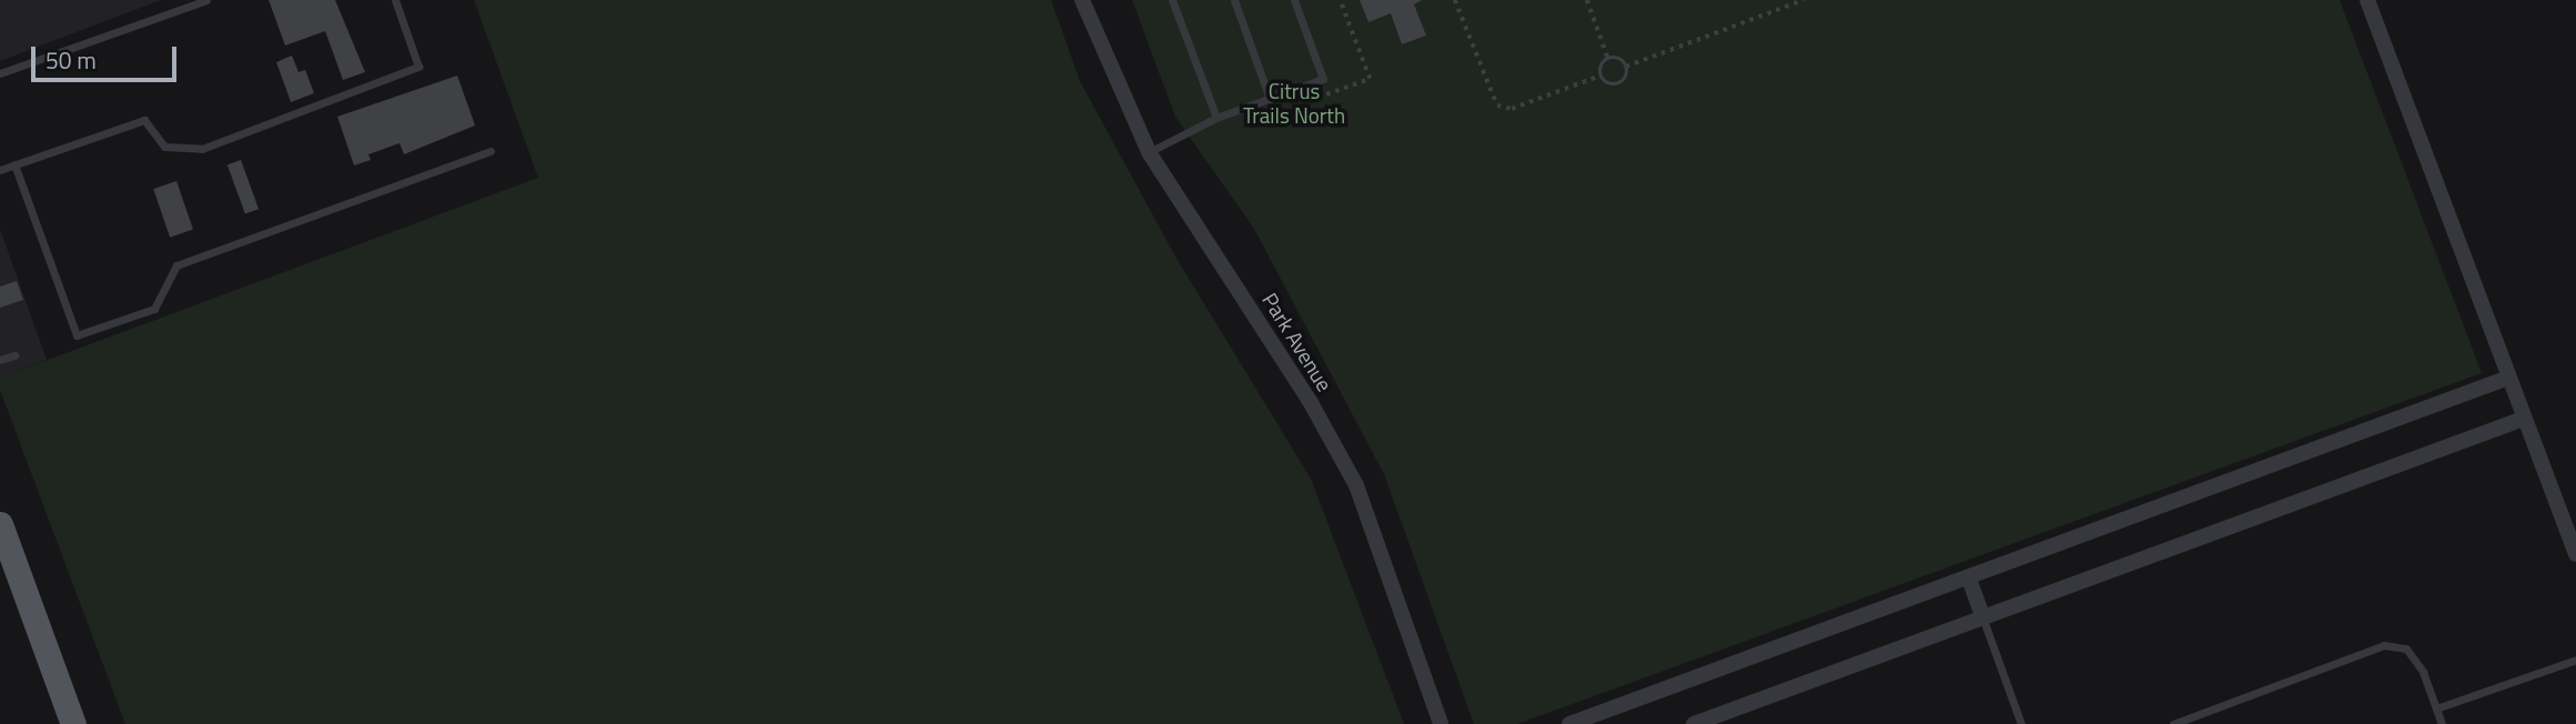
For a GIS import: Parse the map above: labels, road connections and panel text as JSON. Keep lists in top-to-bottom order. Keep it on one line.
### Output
{"streets":{"street":["Park Avenue"]},"parks":["Citrus Trails North"],"scale_bar":"50 m"}
